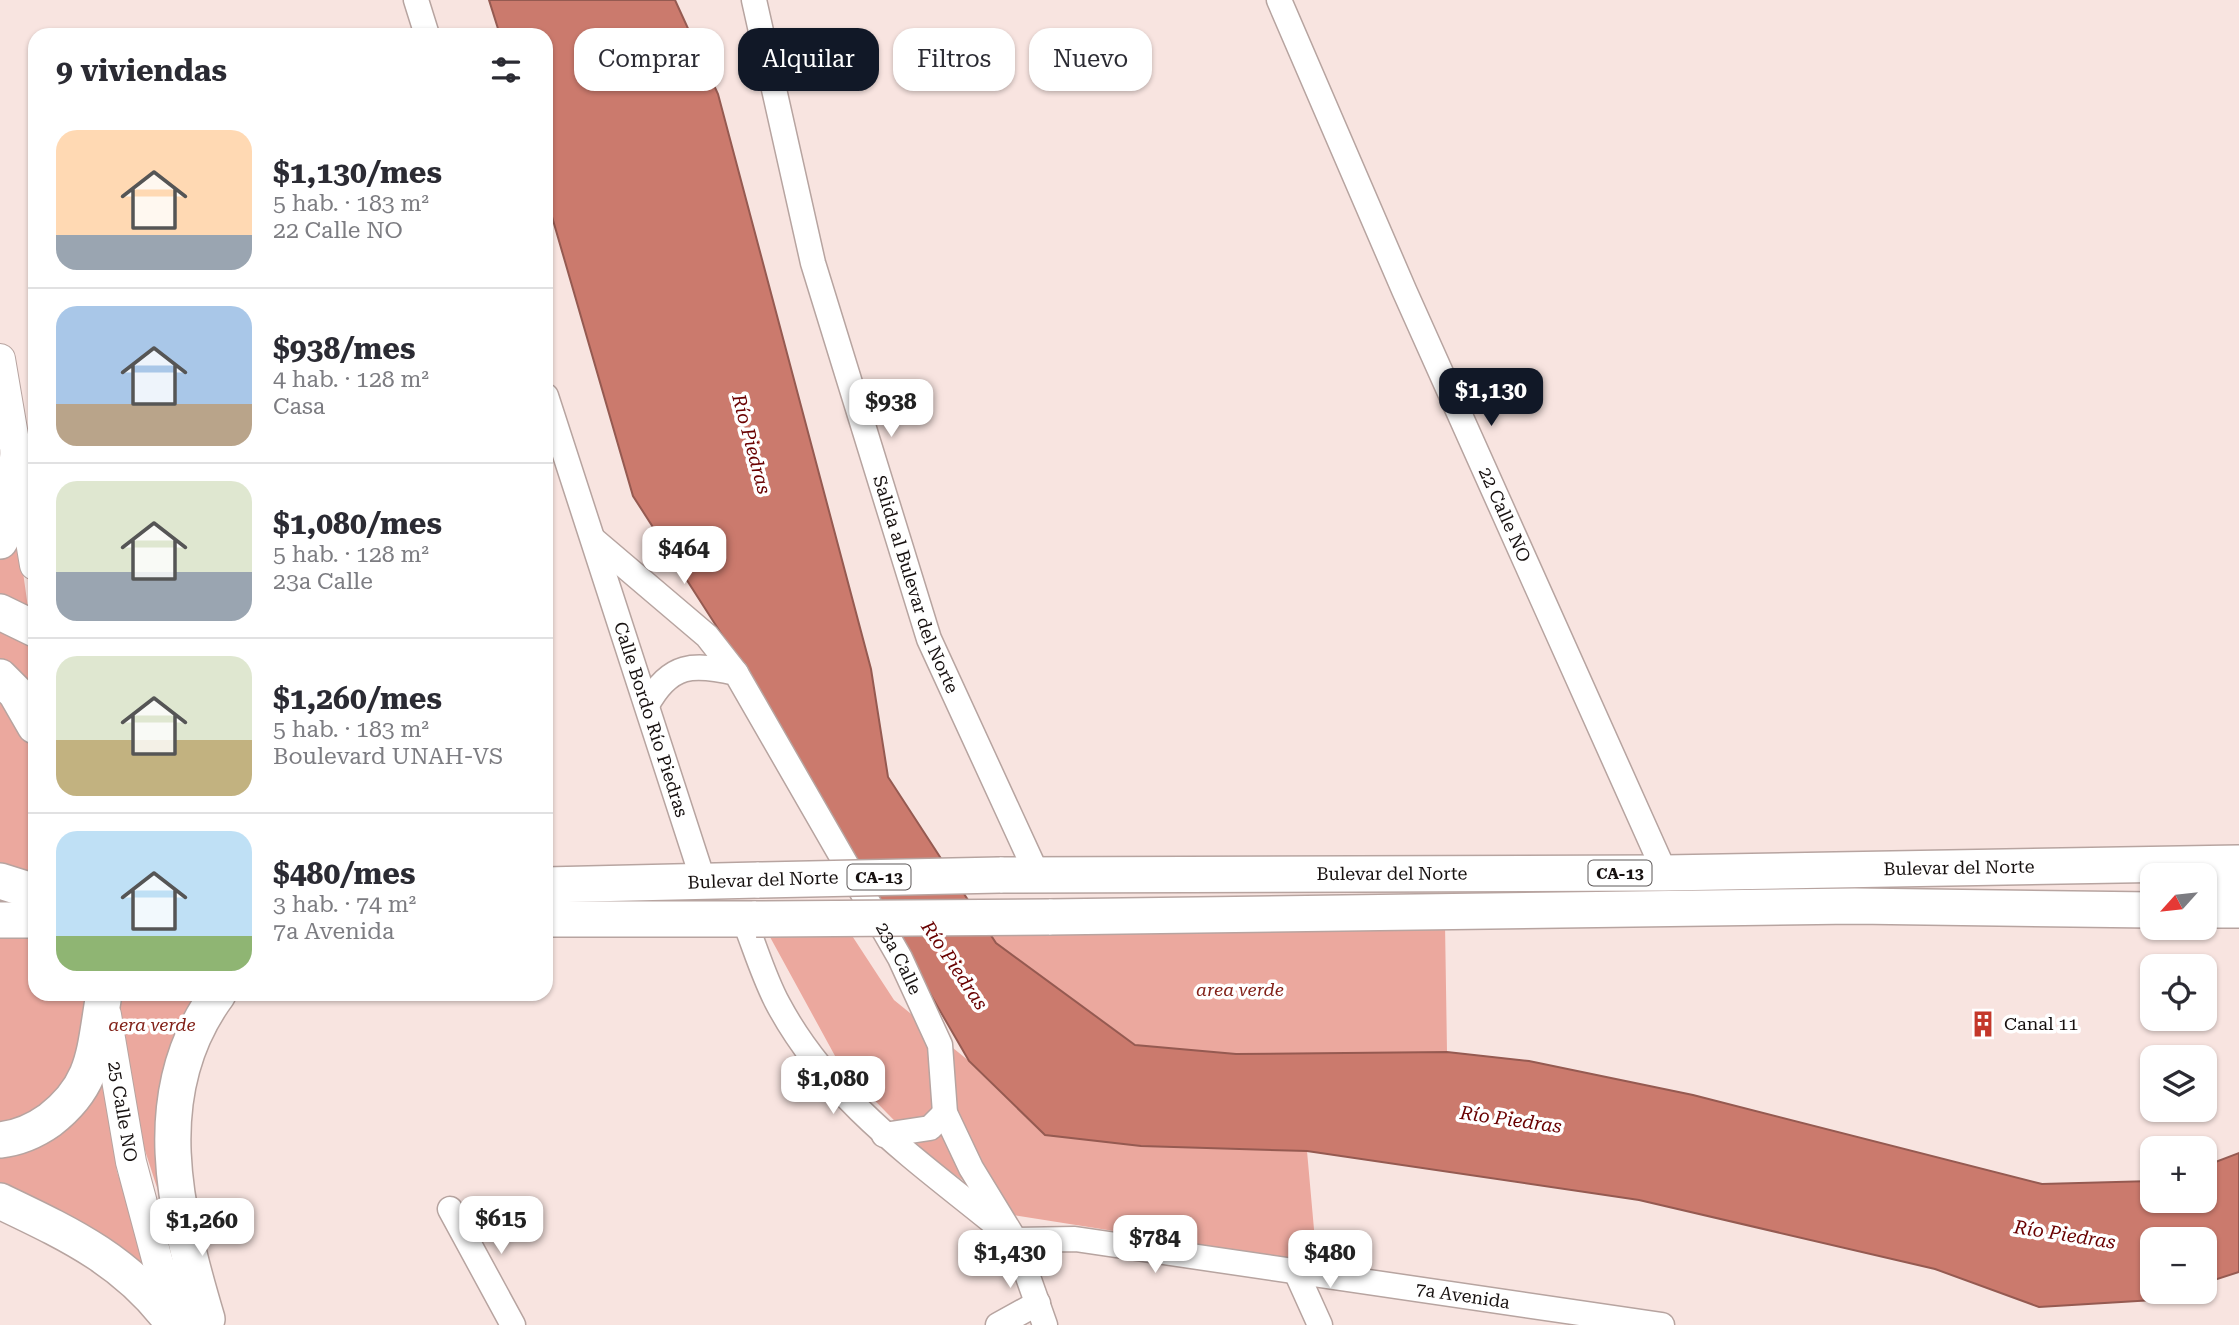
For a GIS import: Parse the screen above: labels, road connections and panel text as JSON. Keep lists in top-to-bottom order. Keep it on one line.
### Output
{"streets":{"highway":["Bulevar del Norte","CA-13"],"main road":["25 Calle NO"],"street":["22 Calle NO","Salida al Bulevar del Norte","Calle Bordo Río Piedras","23a Calle","7a Avenida"]},"crossings":[["22 Calle NO","Bulevar del Norte"],["Salida al Bulevar del Norte","Bulevar del Norte"],["Calle Bordo Río Piedras","Bulevar del Norte"],["Calle Bordo Río Piedras","23a Calle"],["23a Calle","7a Avenida"]],"water":["Río Piedras"],"parks":["area verde","aera verde"],"places":{"building":["Canal 11"]},"north":"bottom left","page":{"chip":["Comprar","Alquilar","Filtros","Nuevo"],"heading":"9 viviendas","list":[{"name":"$1,130/mes","note":"5 hab. · 183 m² · 22 Calle NO"},{"name":"$938/mes","note":"4 hab. · 128 m² · Casa"},{"name":"$1,080/mes","note":"5 hab. · 128 m² · 23a Calle"},{"name":"$1,260/mes","note":"5 hab. · 183 m² · Boulevard UNAH-VS"},{"name":"$480/mes","note":"3 hab. · 74 m² · 7a Avenida"}],"price":["$1,130","$938","$464","$1,080","$615","$1,260","$784","$1,430","$480"],"map_buttons":["+","−"]}}
